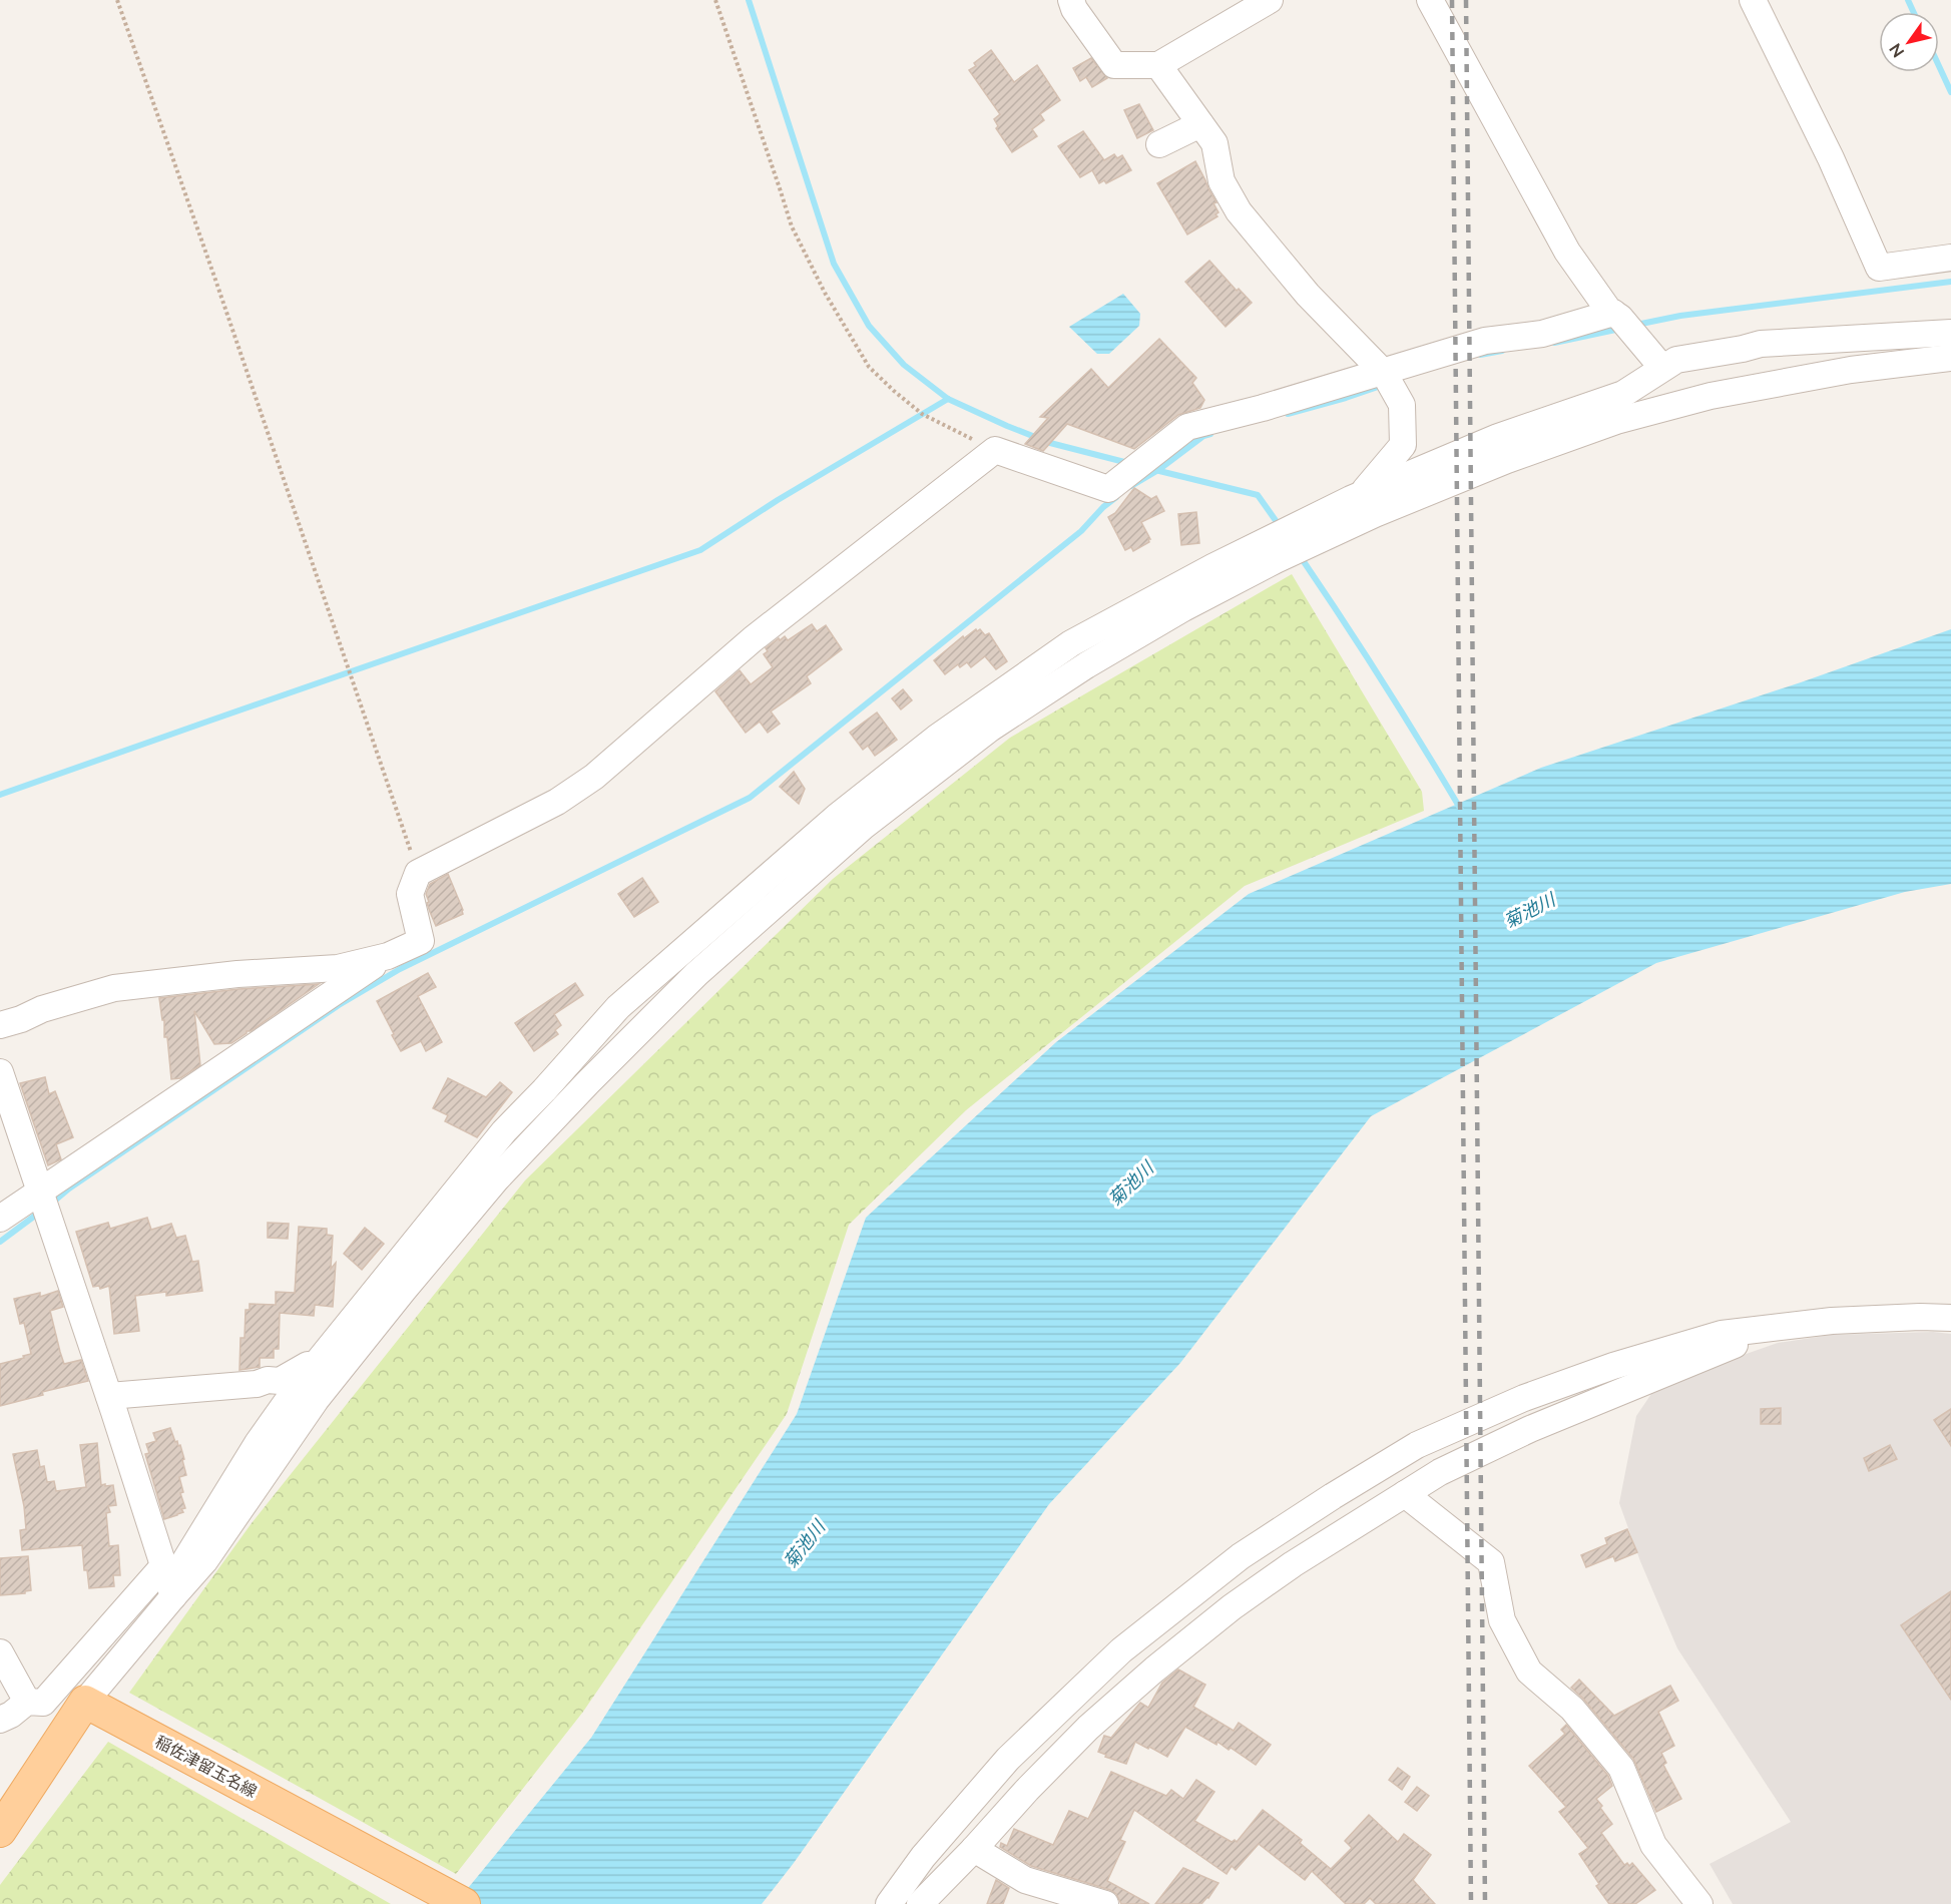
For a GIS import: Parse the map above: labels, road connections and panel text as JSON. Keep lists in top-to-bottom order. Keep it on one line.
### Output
{"streets":{"main road":["稲佐津留玉名線"]},"water":["菊池川"],"north":"bottom left"}
